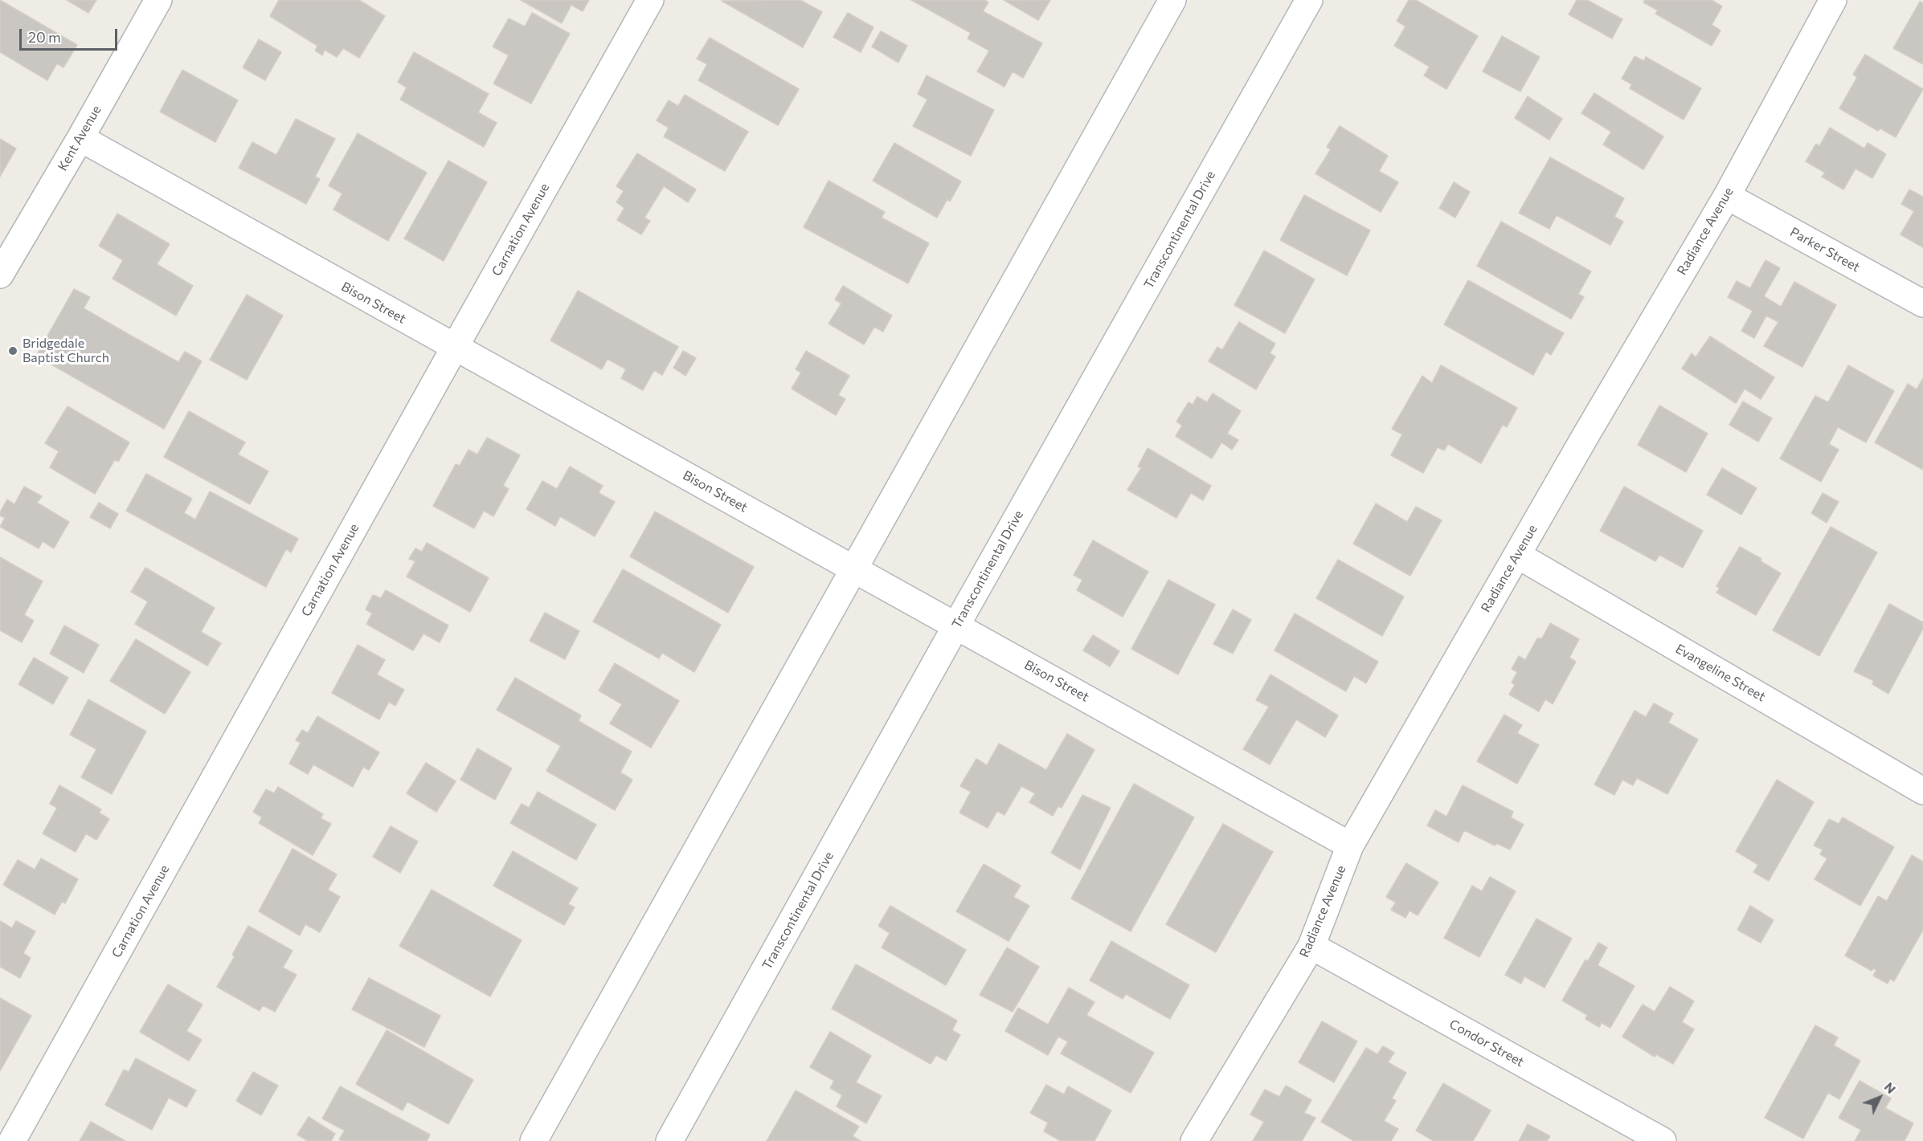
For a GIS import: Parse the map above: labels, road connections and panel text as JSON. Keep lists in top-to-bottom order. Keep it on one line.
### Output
{"streets":{"street":["Kent Avenue","Carnation Avenue","Transcontinental Drive","Radiance Avenue","Parker Street","Bison Street","Evangeline Street","Condor Street"]},"crossings":[["Kent Avenue","Bison Street"],["Carnation Avenue","Bison Street"],["Transcontinental Drive","Bison Street"],["Radiance Avenue","Parker Street"],["Radiance Avenue","Bison Street"],["Radiance Avenue","Evangeline Street"],["Radiance Avenue","Condor Street"]],"places":["Bridgedale Baptist Church"],"scale_bar":"20 m","north":"top right"}
